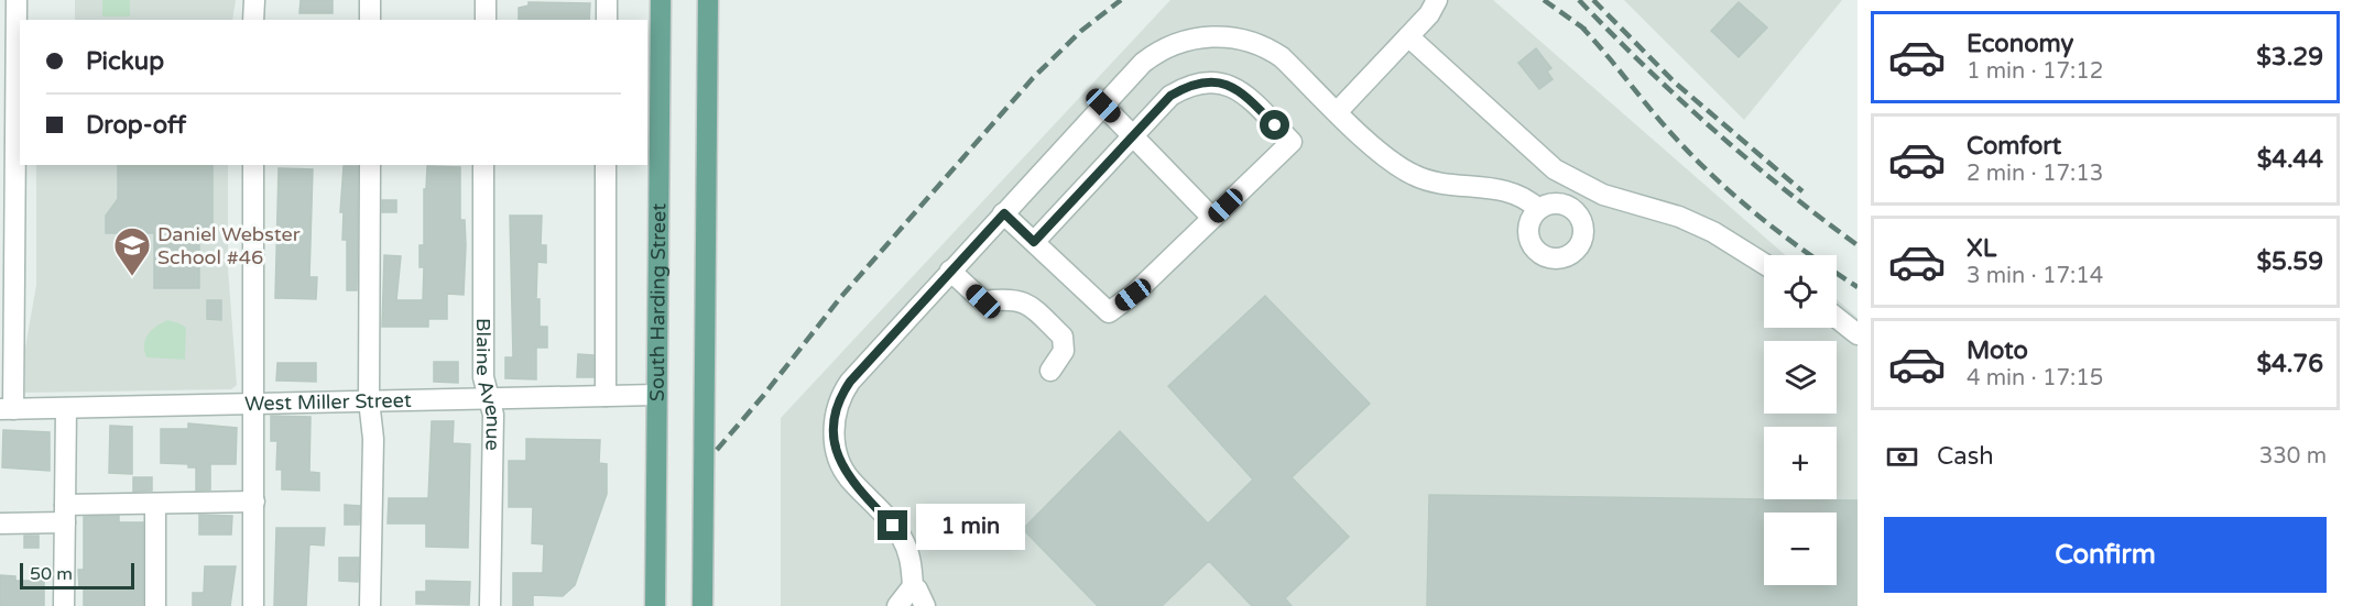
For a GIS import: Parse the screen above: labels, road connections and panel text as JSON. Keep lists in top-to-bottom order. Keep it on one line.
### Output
{"streets":{"main road":["South Harding Street"],"street":["Blaine Avenue","West Miller Street"]},"crossings":[["South Harding Street","West Miller Street"],["Blaine Avenue","West Miller Street"]],"places":{"school or university":["Daniel Webster School #46"]},"scale_bar":"50 m","page":{"list":[{"name":"Economy","note":"1 min · 17:12","value":"$3.29"},{"name":"Comfort","note":"2 min · 17:13","value":"$4.44"},{"name":"XL","note":"3 min · 17:14","value":"$5.59"},{"name":"Moto","note":"4 min · 17:15","value":"$4.76"}],"banner":["Pickup","Drop-off"],"map_buttons":["+","−"],"pay":["Cash","330 m"],"bubble":"1 min","buttons":"Confirm","scale":"50 m"}}
